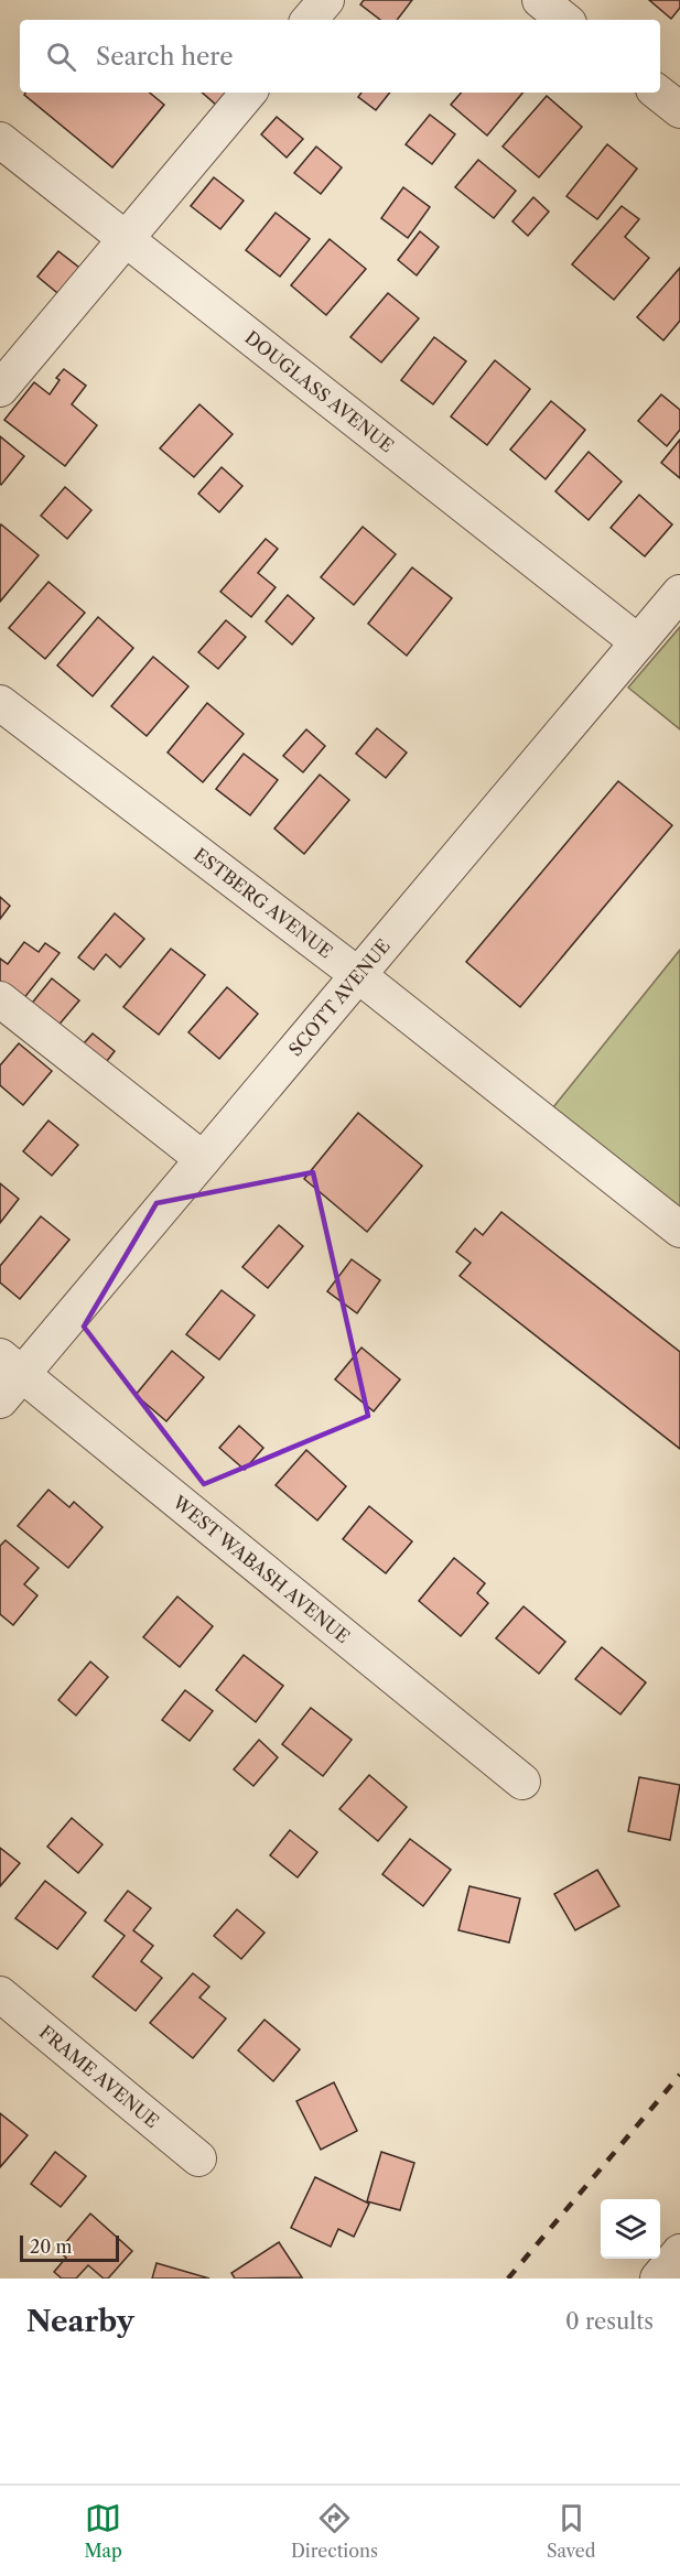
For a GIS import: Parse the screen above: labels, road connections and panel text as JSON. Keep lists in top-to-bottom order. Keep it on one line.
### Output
{"streets":{"street":["DOUGLASS AVENUE","ESTBERG AVENUE","SCOTT AVENUE","WEST WABASH AVENUE","FRAME AVENUE"]},"crossings":[["DOUGLASS AVENUE","SCOTT AVENUE"],["ESTBERG AVENUE","SCOTT AVENUE"],["SCOTT AVENUE","WEST WABASH AVENUE"]],"scale_bar":"20 m","page":{"search":"Search here","scale":"20 m","heading":["Nearby","0 results"],"nav":["Map","Directions","Saved"]}}
